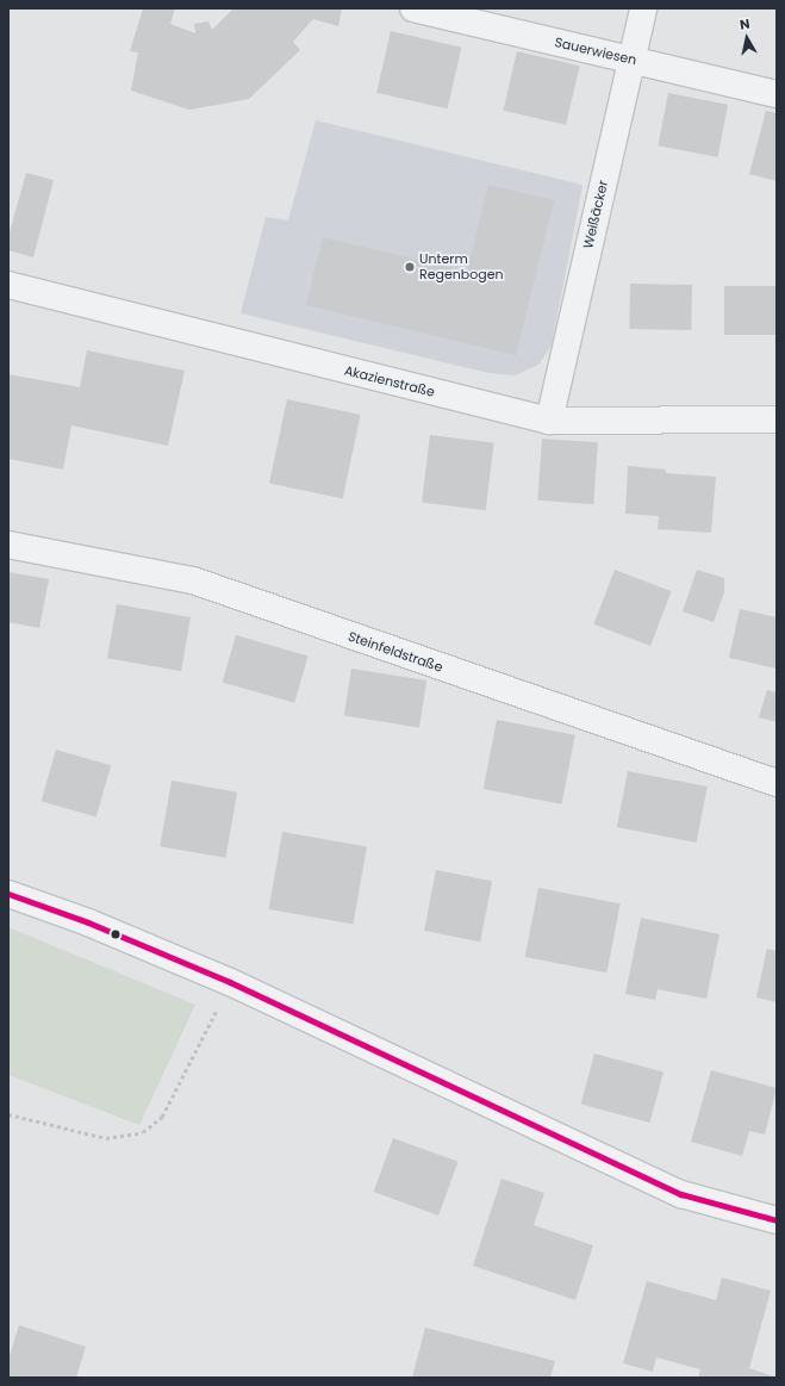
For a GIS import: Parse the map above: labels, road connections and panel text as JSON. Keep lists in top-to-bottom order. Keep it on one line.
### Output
{"streets":{"street":["Sauerwiesen","Weißäcker","Akazienstraße","Steinfeldstraße"]},"crossings":[["Sauerwiesen","Weißäcker"],["Weißäcker","Akazienstraße"]],"places":["Unterm Regenbogen"],"north":"top"}
